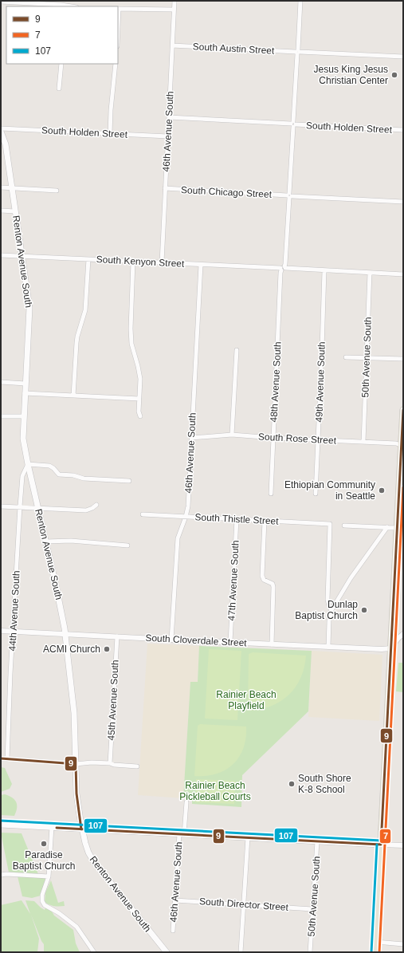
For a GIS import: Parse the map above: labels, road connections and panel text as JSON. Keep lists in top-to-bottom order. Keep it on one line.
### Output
{"streets":{"main road":["Renton Avenue South"],"street":["South Austin Street","South Holden Street","46th Avenue South","South Chicago Street","South Kenyon Street","50th Avenue South","48th Avenue South","49th Avenue South","South Rose Street","South Thistle Street","47th Avenue South","44th Avenue South","South Cloverdale Street","45th Avenue South","South Director Street"]},"crossings":[["South Austin Street","46th Avenue South"],["South Austin Street","48th Avenue South"],["South Holden Street","46th Avenue South"],["South Holden Street","48th Avenue South"],["46th Avenue South","South Chicago Street"],["46th Avenue South","South Kenyon Street"],["46th Avenue South","South Rose Street"],["46th Avenue South","South Thistle Street"],["46th Avenue South","South Cloverdale Street"],["46th Avenue South","South Director Street"],["South Chicago Street","48th Avenue South"],["Renton Avenue South","South Kenyon Street"],["Renton Avenue South","44th Avenue South"],["Renton Avenue South","South Cloverdale Street"],["South Kenyon Street","50th Avenue South"],["South Kenyon Street","48th Avenue South"],["South Kenyon Street","49th Avenue South"],["50th Avenue South","South Rose Street"],["50th Avenue South","South Director Street"],["48th Avenue South","South Rose Street"],["49th Avenue South","South Rose Street"],["South Thistle Street","47th Avenue South"],["47th Avenue South","South Cloverdale Street"],["44th Avenue South","South Cloverdale Street"],["South Cloverdale Street","45th Avenue South"]],"parks":["Rainier Beach Playfield","Rainier Beach Pickleball Courts"],"places":["Jesus King Jesus Christian Center","Ethiopian Community in Seattle","Dunlap Baptist Church","ACMI Church","South Shore K-8 School","Paradise Baptist Church"],"lines":["transit line 9","transit line 7","transit line 107"],"legend":["9","7","107"]}
